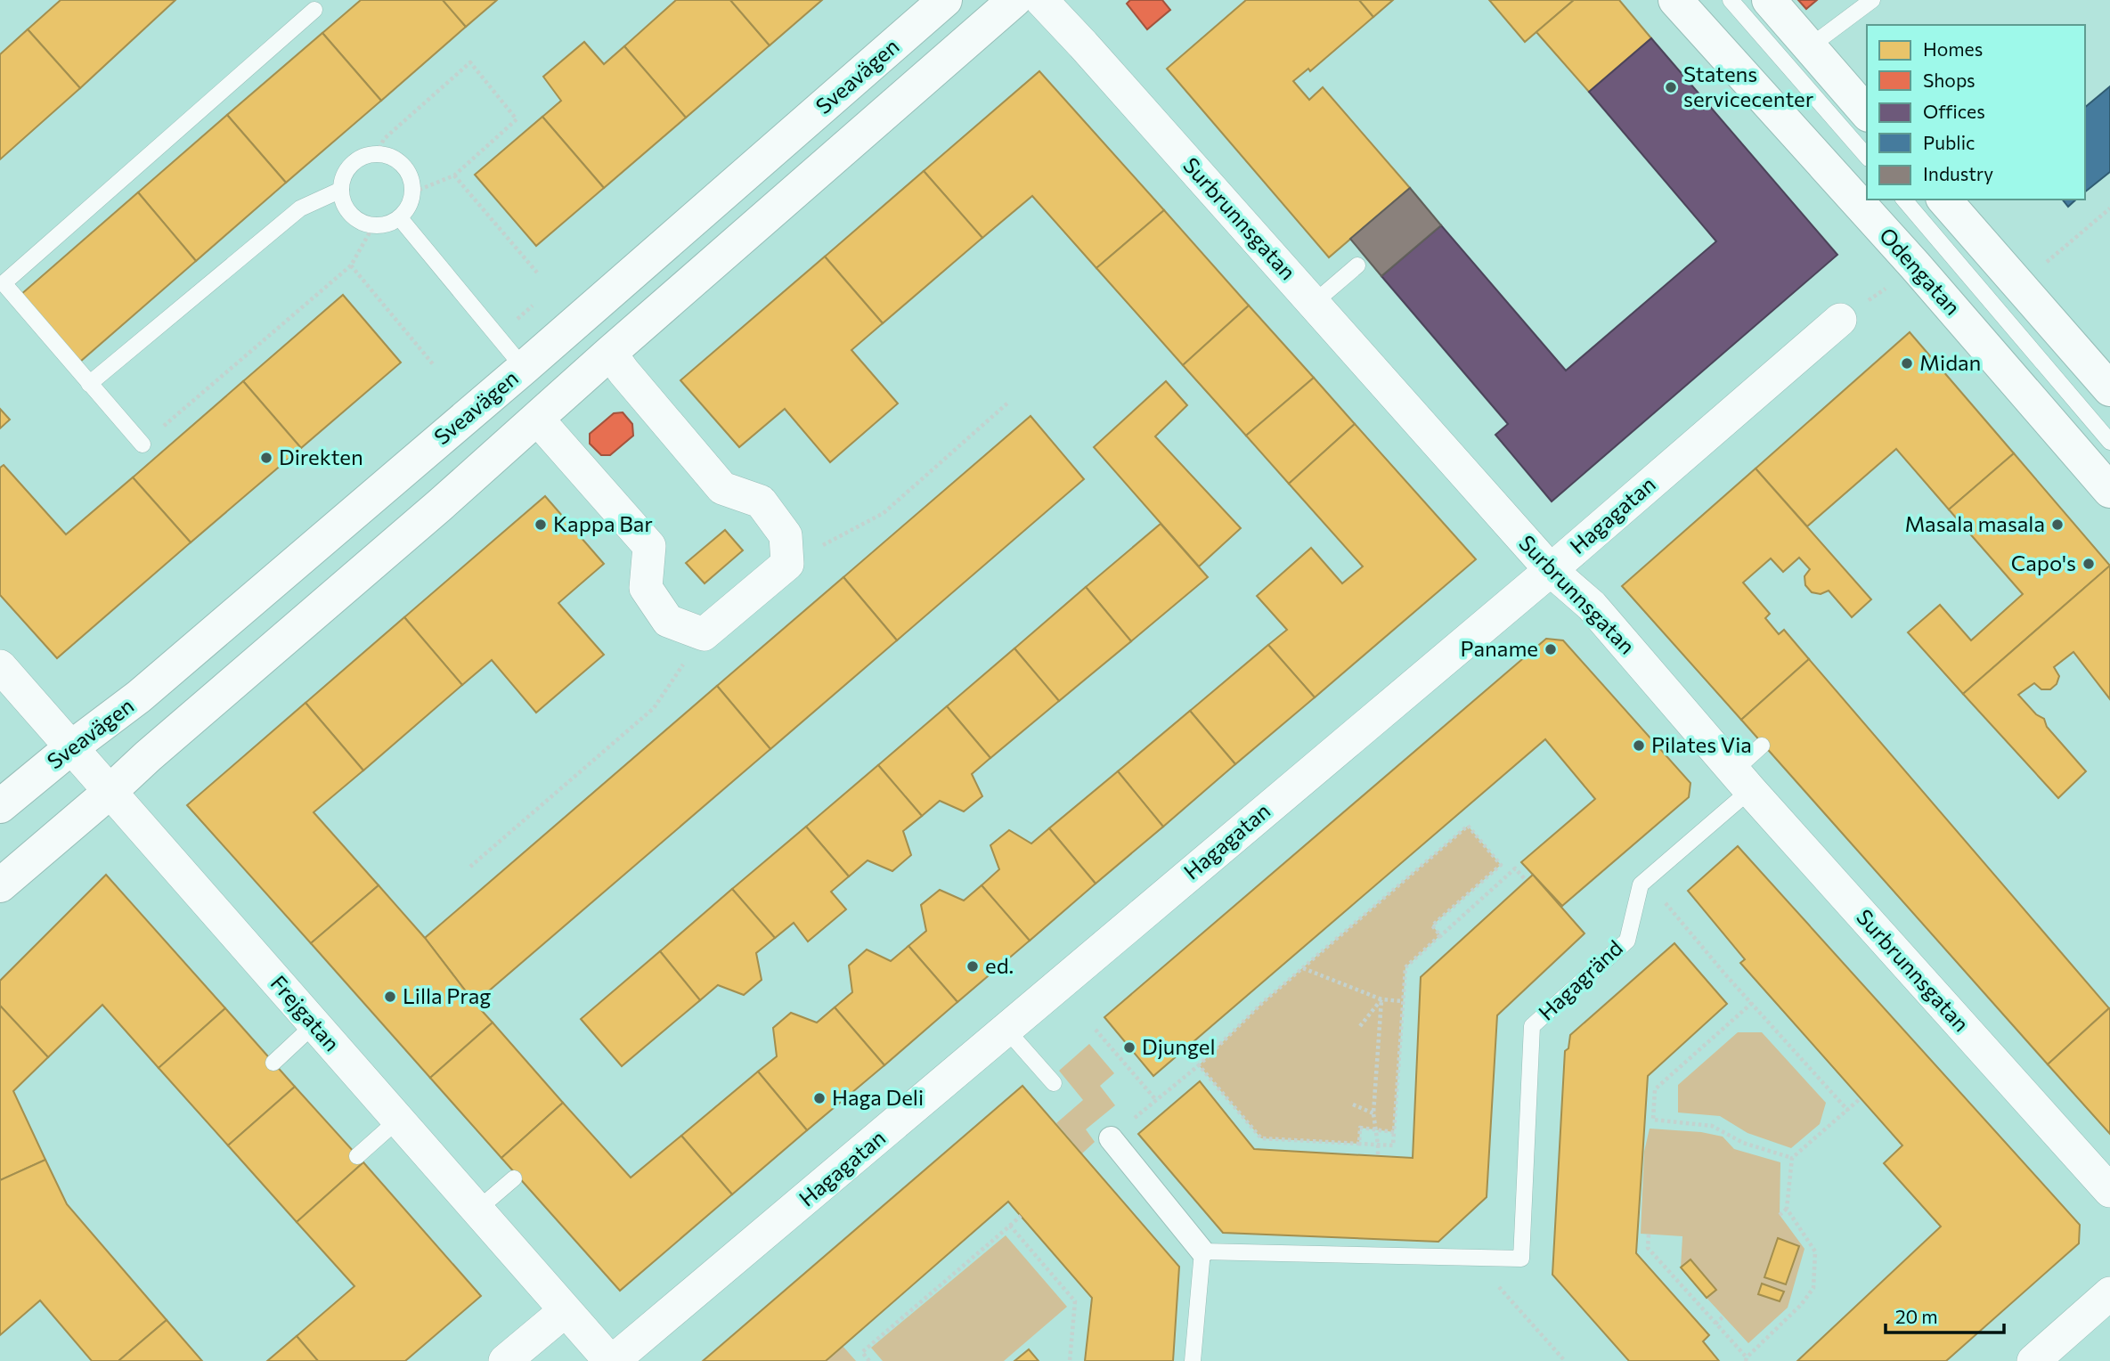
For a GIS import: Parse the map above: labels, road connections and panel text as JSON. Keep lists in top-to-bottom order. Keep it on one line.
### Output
{"streets":{"main road":["Sveavägen","Odengatan"],"street":["Surbrunnsgatan","Hagagatan","Frejgatan"],"lane":["Hagagränd"]},"crossings":[["Sveavägen","Frejgatan"],["Surbrunnsgatan","Hagagatan"],["Surbrunnsgatan","Hagagränd"],["Hagagatan","Frejgatan"]],"places":["Statens servicecenter","Midan","Direkten","Kappa Bar","Masala masala","Capo's","Paname","Pilates Via","ed.","Lilla Prag","Djungel","Haga Deli"],"legend":["Homes","Shops","Offices","Public","Industry"],"scale_bar":"20 m"}
